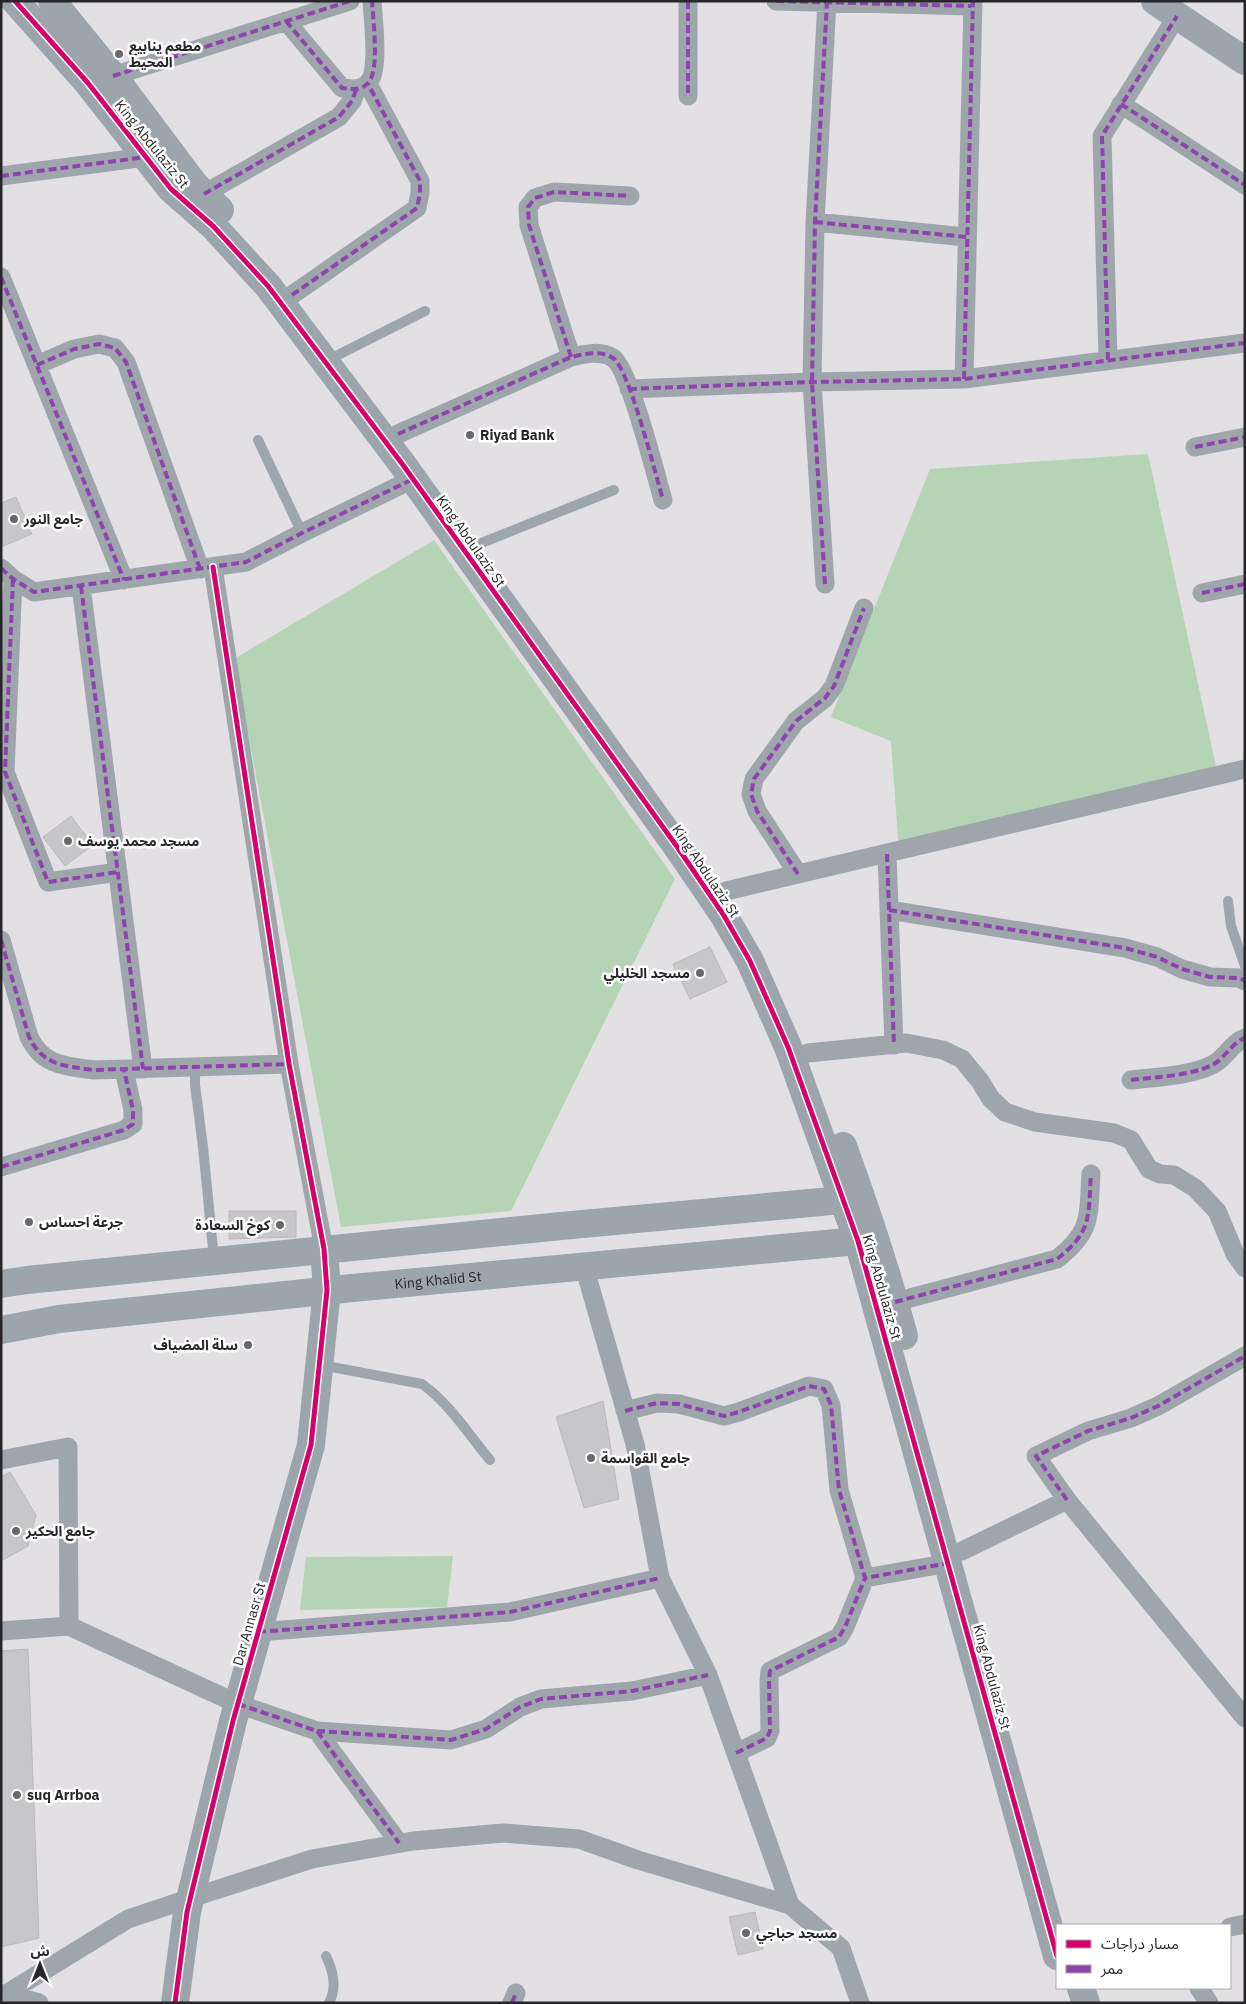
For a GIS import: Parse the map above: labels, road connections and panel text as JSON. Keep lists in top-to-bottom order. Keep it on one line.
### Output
{"streets":{"street":["King Abdulaziz St","King Khalid St","Dar Annasr St"]},"crossings":[["King Abdulaziz St","King Khalid St"],["King Khalid St","Dar Annasr St"]],"places":["مطعم ينابيع المحيط","Riyad Bank","جامع النور","مسجد محمد يوسف","مسجد الخليلي","جرعة احساس","كوخ السعادة","سلة المضياف","جامع القواسمة","جامع الحكير","suq Arrboa","مسجد حباجي"],"legend":["مسار دراجات","ممر"],"north":"top"}
